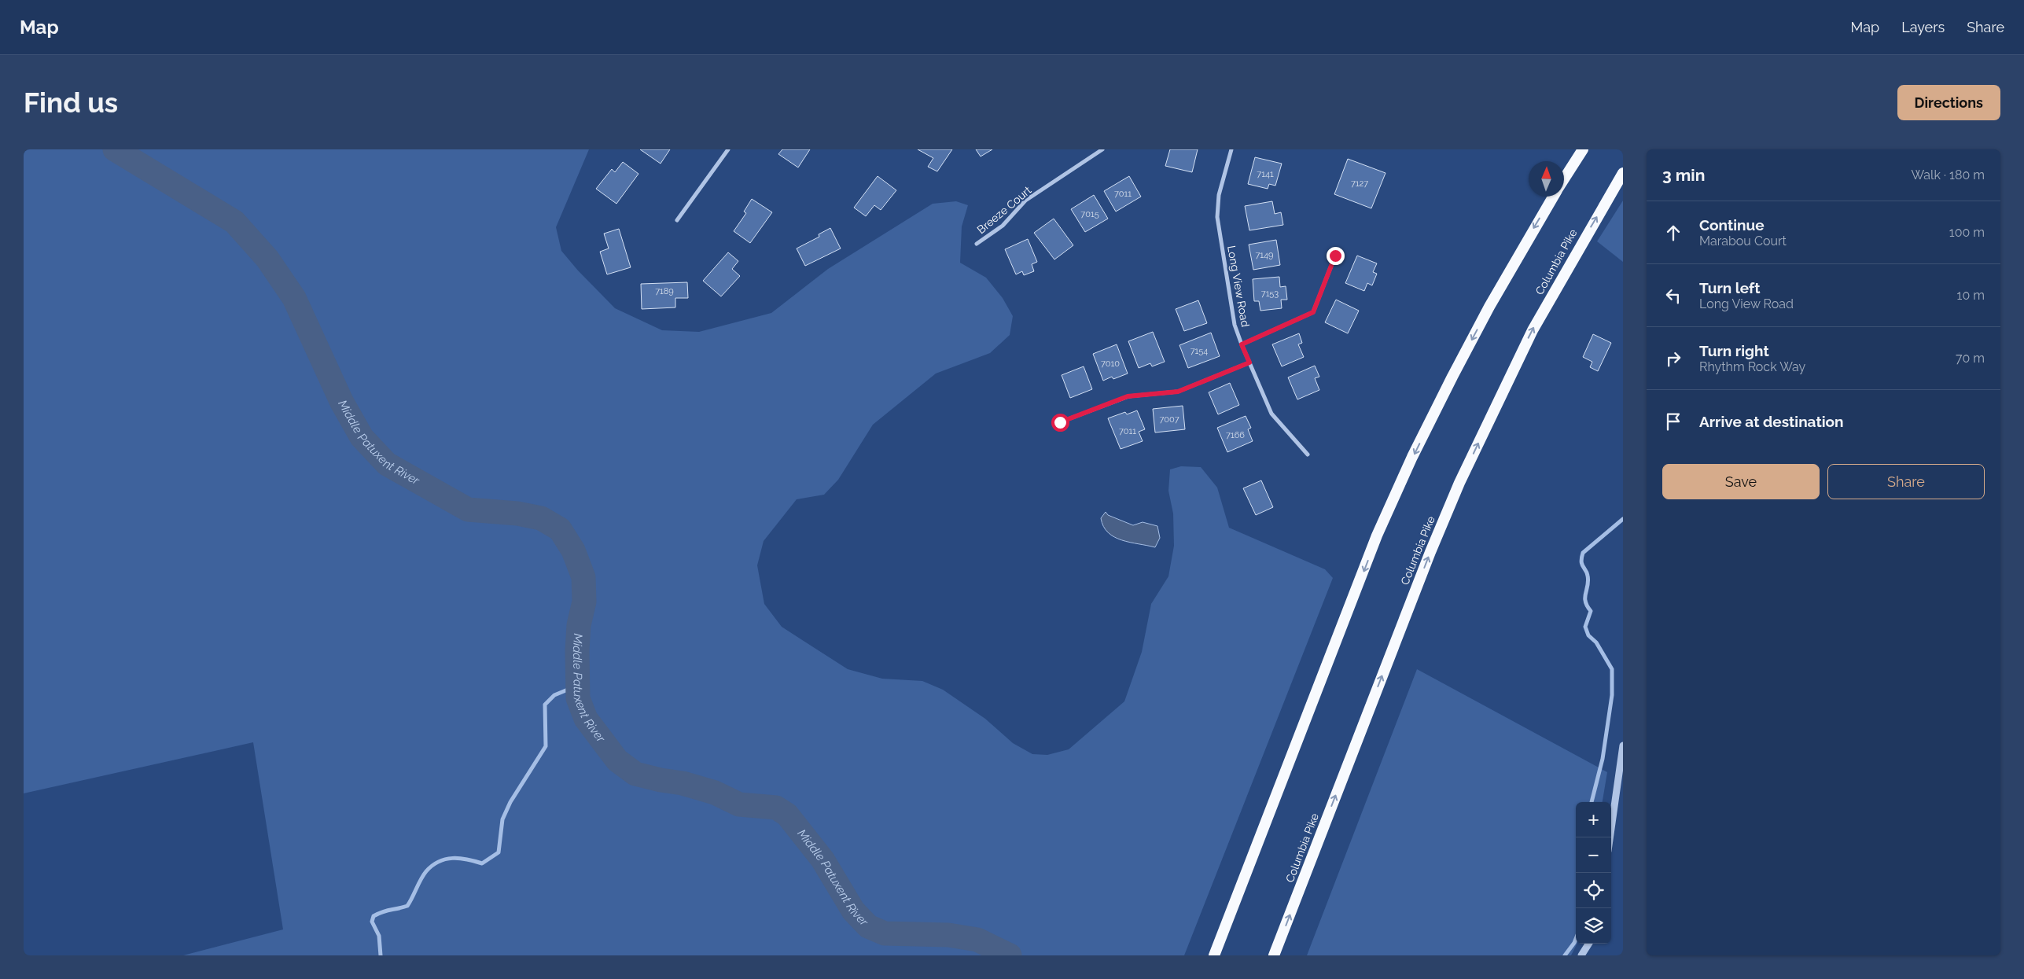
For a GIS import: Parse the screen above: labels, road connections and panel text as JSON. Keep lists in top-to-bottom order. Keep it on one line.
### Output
{"streets":{"highway":["Columbia Pike"],"street":["Breeze Court","Long View Road"]},"water":["Middle Patuxent River"],"house_numbers":["7141","7127","7011","7015","7149","7189","7153","7154","7010","7007","7011","7166"],"north":"top","page":{"header":"Map","nav":["Map","Layers","Share"],"buttons":["Directions",["Save","Share"]],"title":"Find us","heading":["3 min","Walk · 180 m"],"list":[["Continue","Marabou Court","100 m"],["Turn left","Long View Road","10 m"],["Turn right","Rhythm Rock Way","70 m"],"Arrive at destination"],"map_buttons":["+","−"]}}
